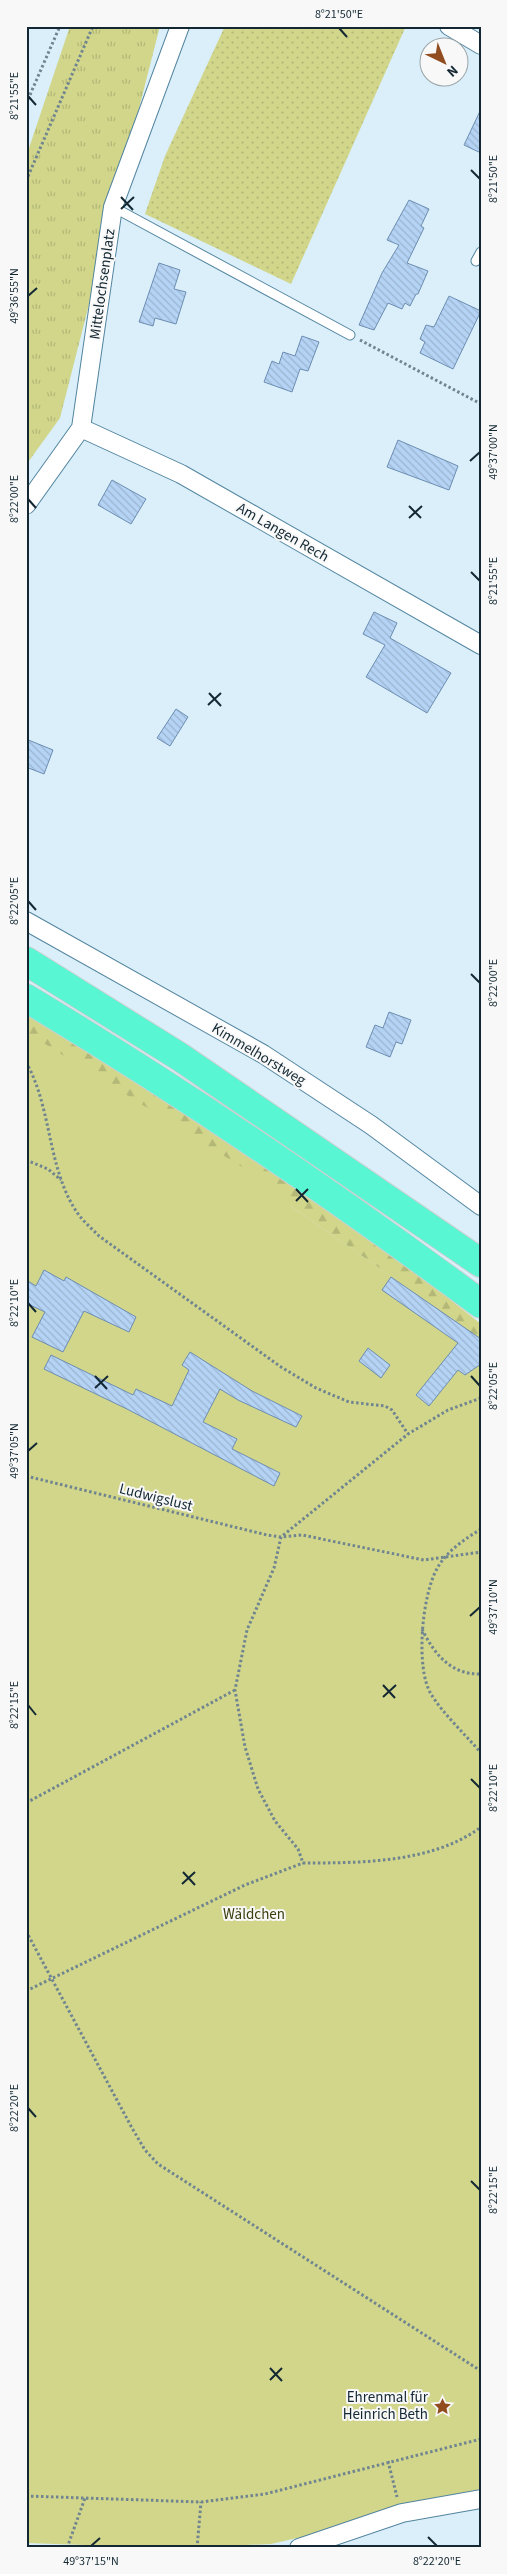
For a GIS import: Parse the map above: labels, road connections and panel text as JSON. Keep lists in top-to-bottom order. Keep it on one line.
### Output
{"streets":{"street":["Mittelochsenplatz","Am Langen Rech","Kimmelhorstweg"],"path":["Ludwigslust"]},"crossings":[["Mittelochsenplatz","Am Langen Rech"]],"parks":["Wäldchen"],"places":{"place":["Ehrenmal für Heinrich Beth"]},"north":"bottom right","coordinates":["8°21'50\"E","8°21'55\"E","49°36'55\"N","49°37'00\"N","8°22'00\"E","8°22'05\"E","8°22'10\"E","49°37'05\"N","49°37'10\"N","8°22'15\"E","8°22'20\"E","49°37'15\"N"]}
